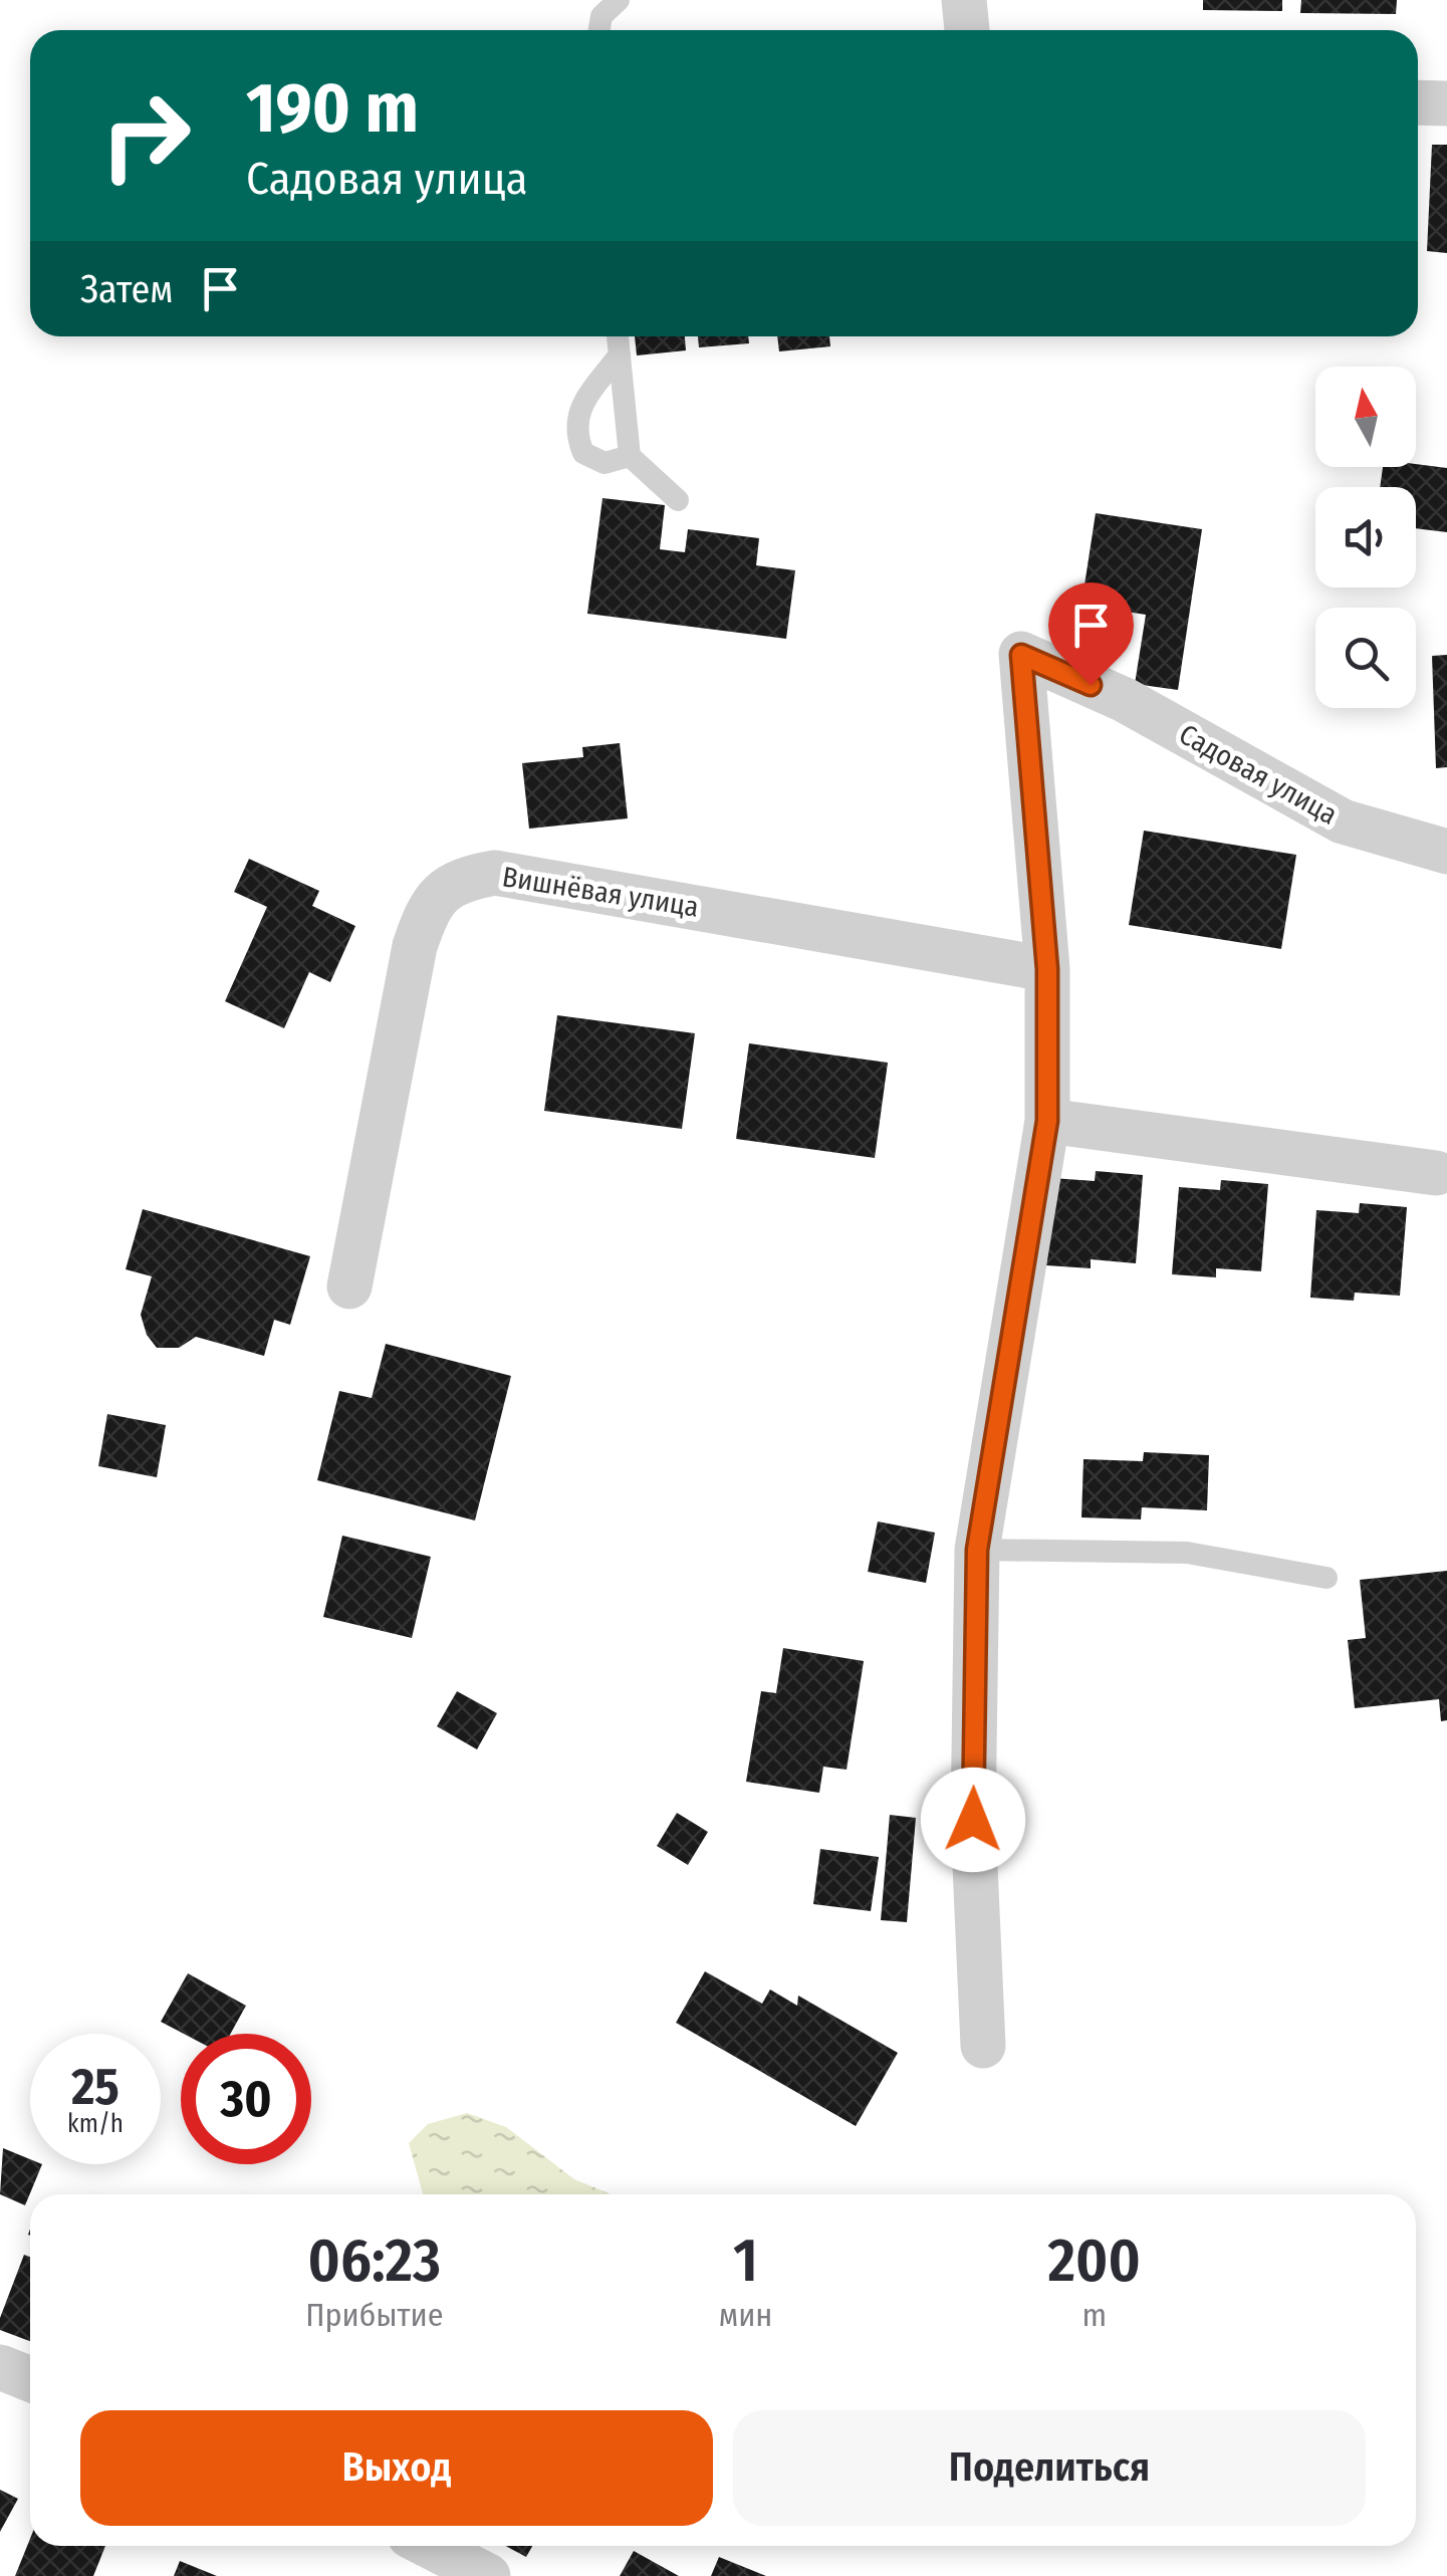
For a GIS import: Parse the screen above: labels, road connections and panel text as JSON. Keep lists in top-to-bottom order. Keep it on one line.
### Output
{"streets":{"street":["Садовая улица","Вишнёвая улица"]},"crossings":[["Садовая улица","Вишнёвая улица"]],"north":"top","page":{"turn":["190 m","Садовая улица"],"then":"Затем","speed":"25 km/h","limit":"30","eta":["06:23","Прибытие","1","мин","200","m"],"buttons":["Выход","Поделиться"]}}
